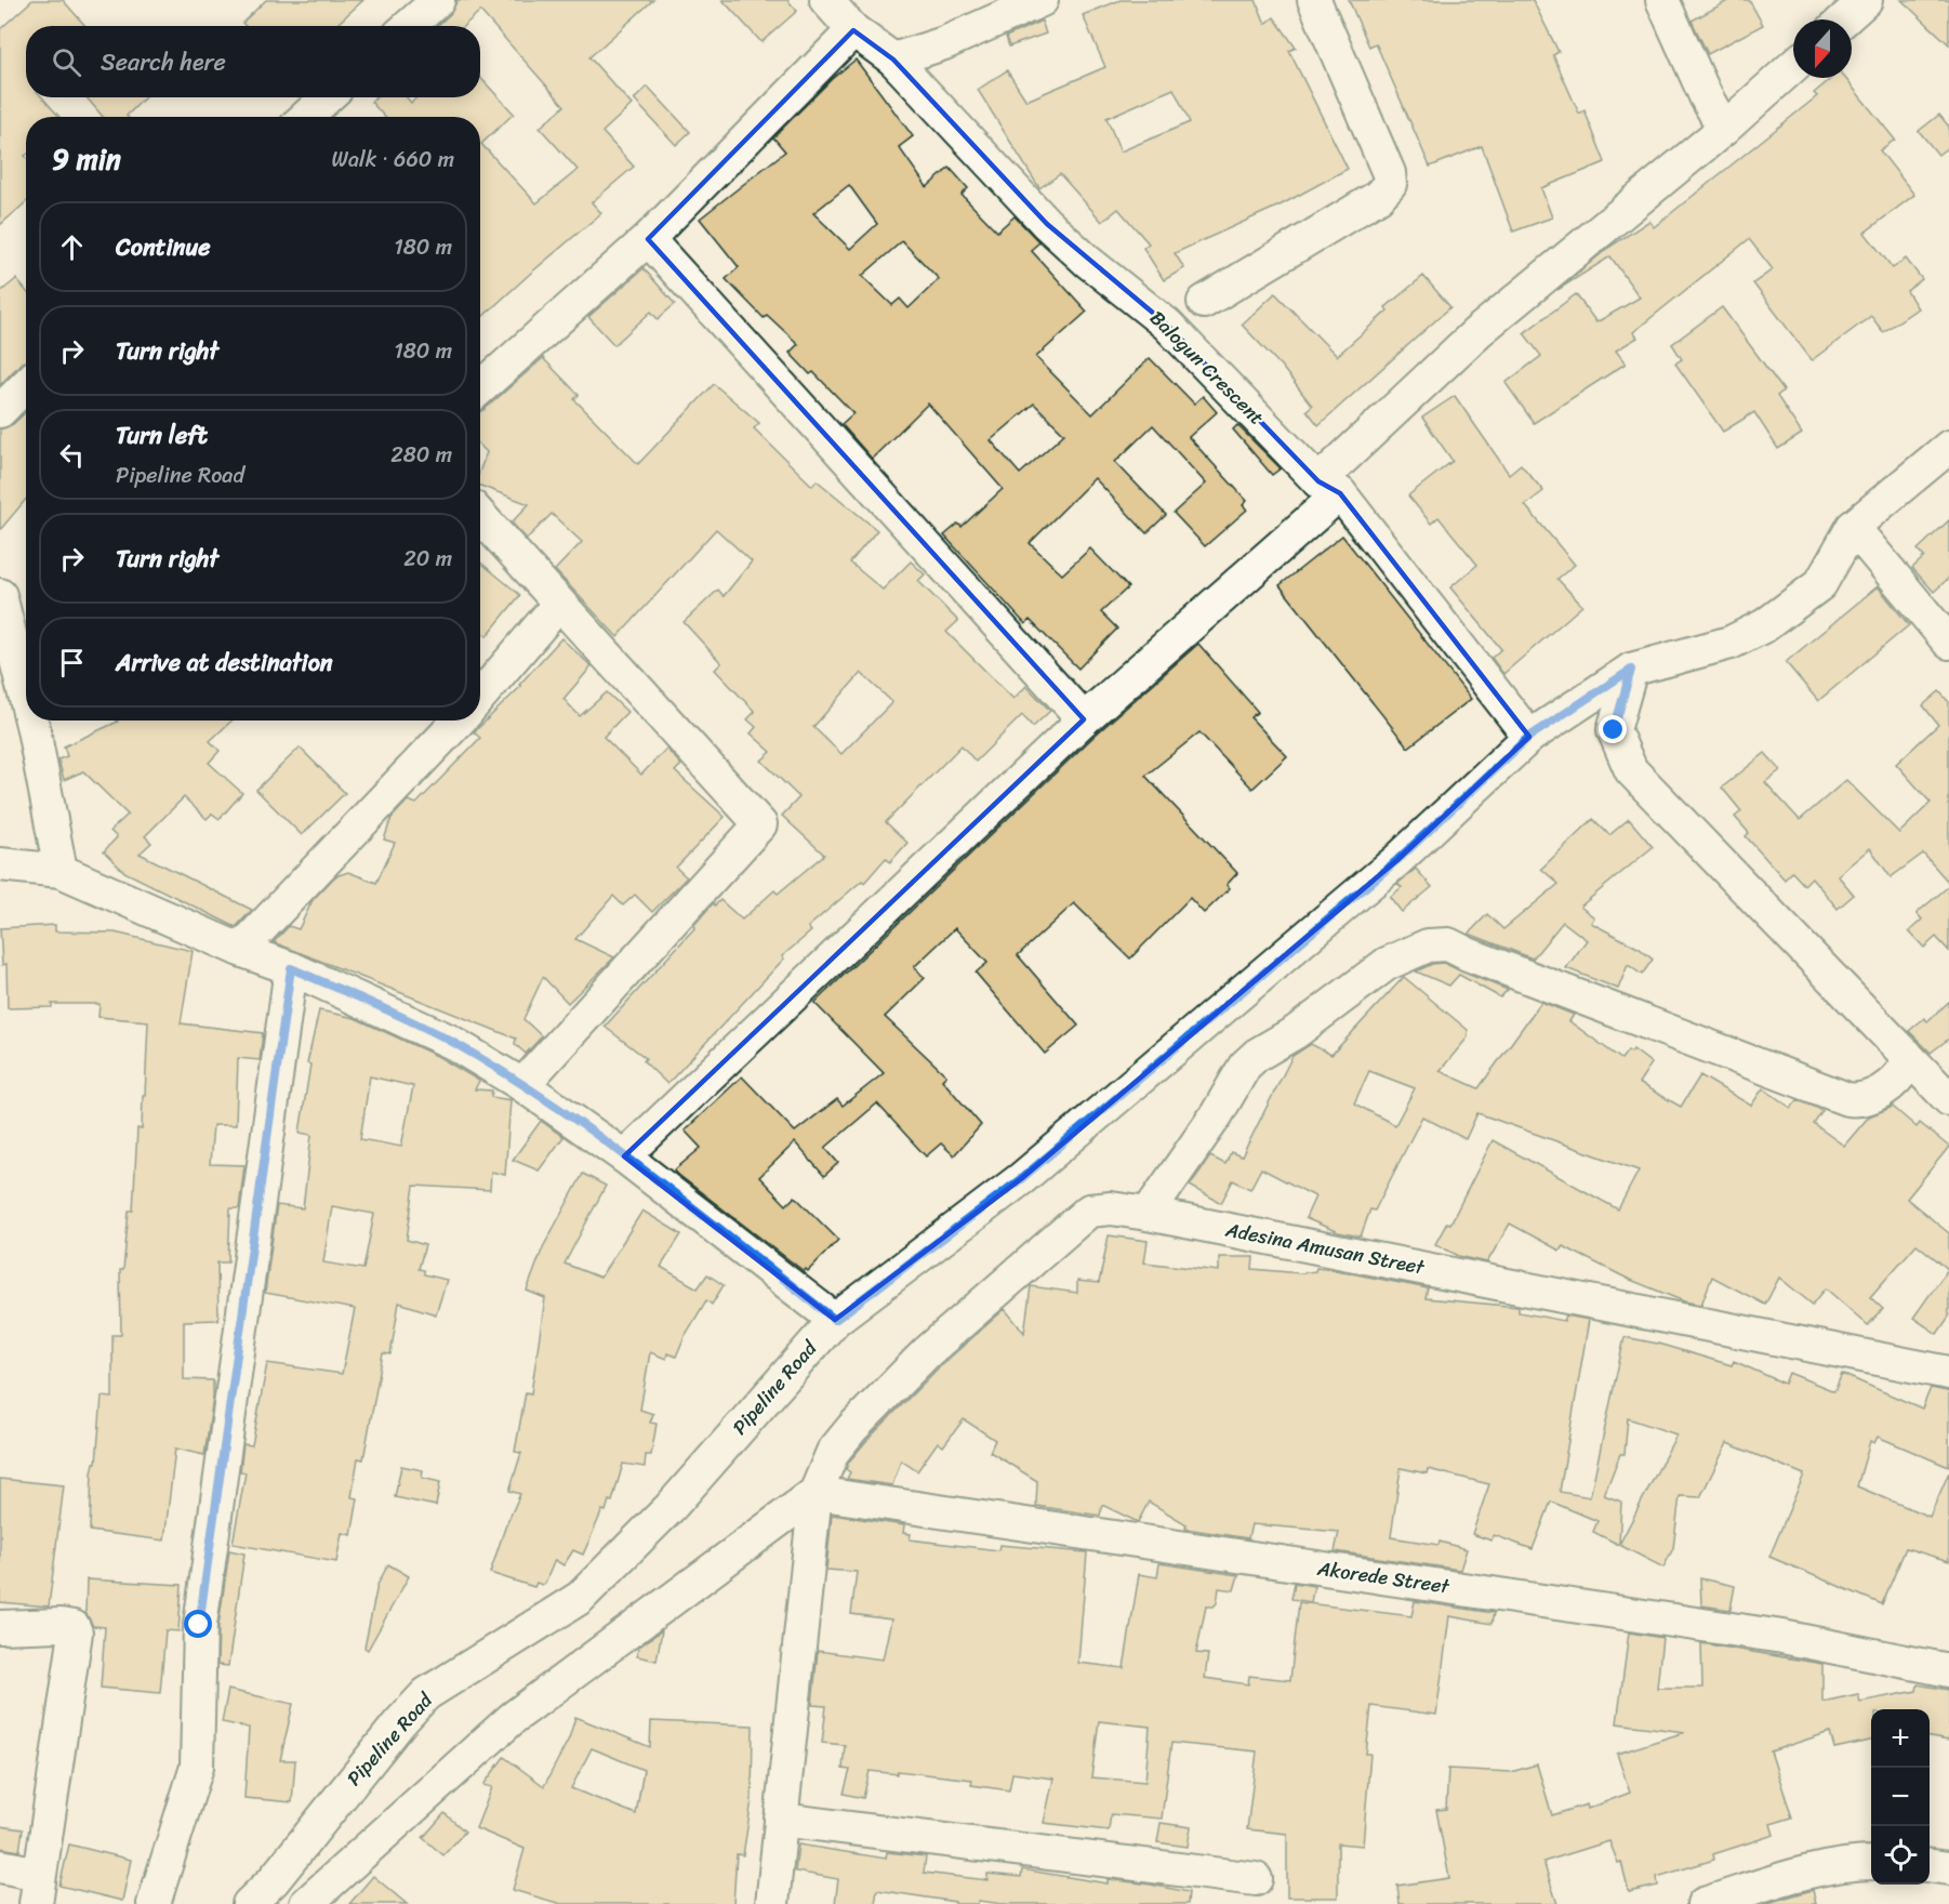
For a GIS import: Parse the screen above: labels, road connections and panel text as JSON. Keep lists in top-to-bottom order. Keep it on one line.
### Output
{"streets":{"street":["Balogun Crescent","Adesina Amusan Street","Pipeline Road","Akorede Street"]},"crossings":[["Balogun Crescent","Pipeline Road"],["Adesina Amusan Street","Akorede Street"]],"north":"bottom","page":{"search":"Search here","heading":["9 min","Walk · 660 m"],"list":[["Continue","180 m"],["Turn right","180 m"],["Turn left","Pipeline Road","280 m"],["Turn right","20 m"],"Arrive at destination"],"map_buttons":["+","−"]}}
